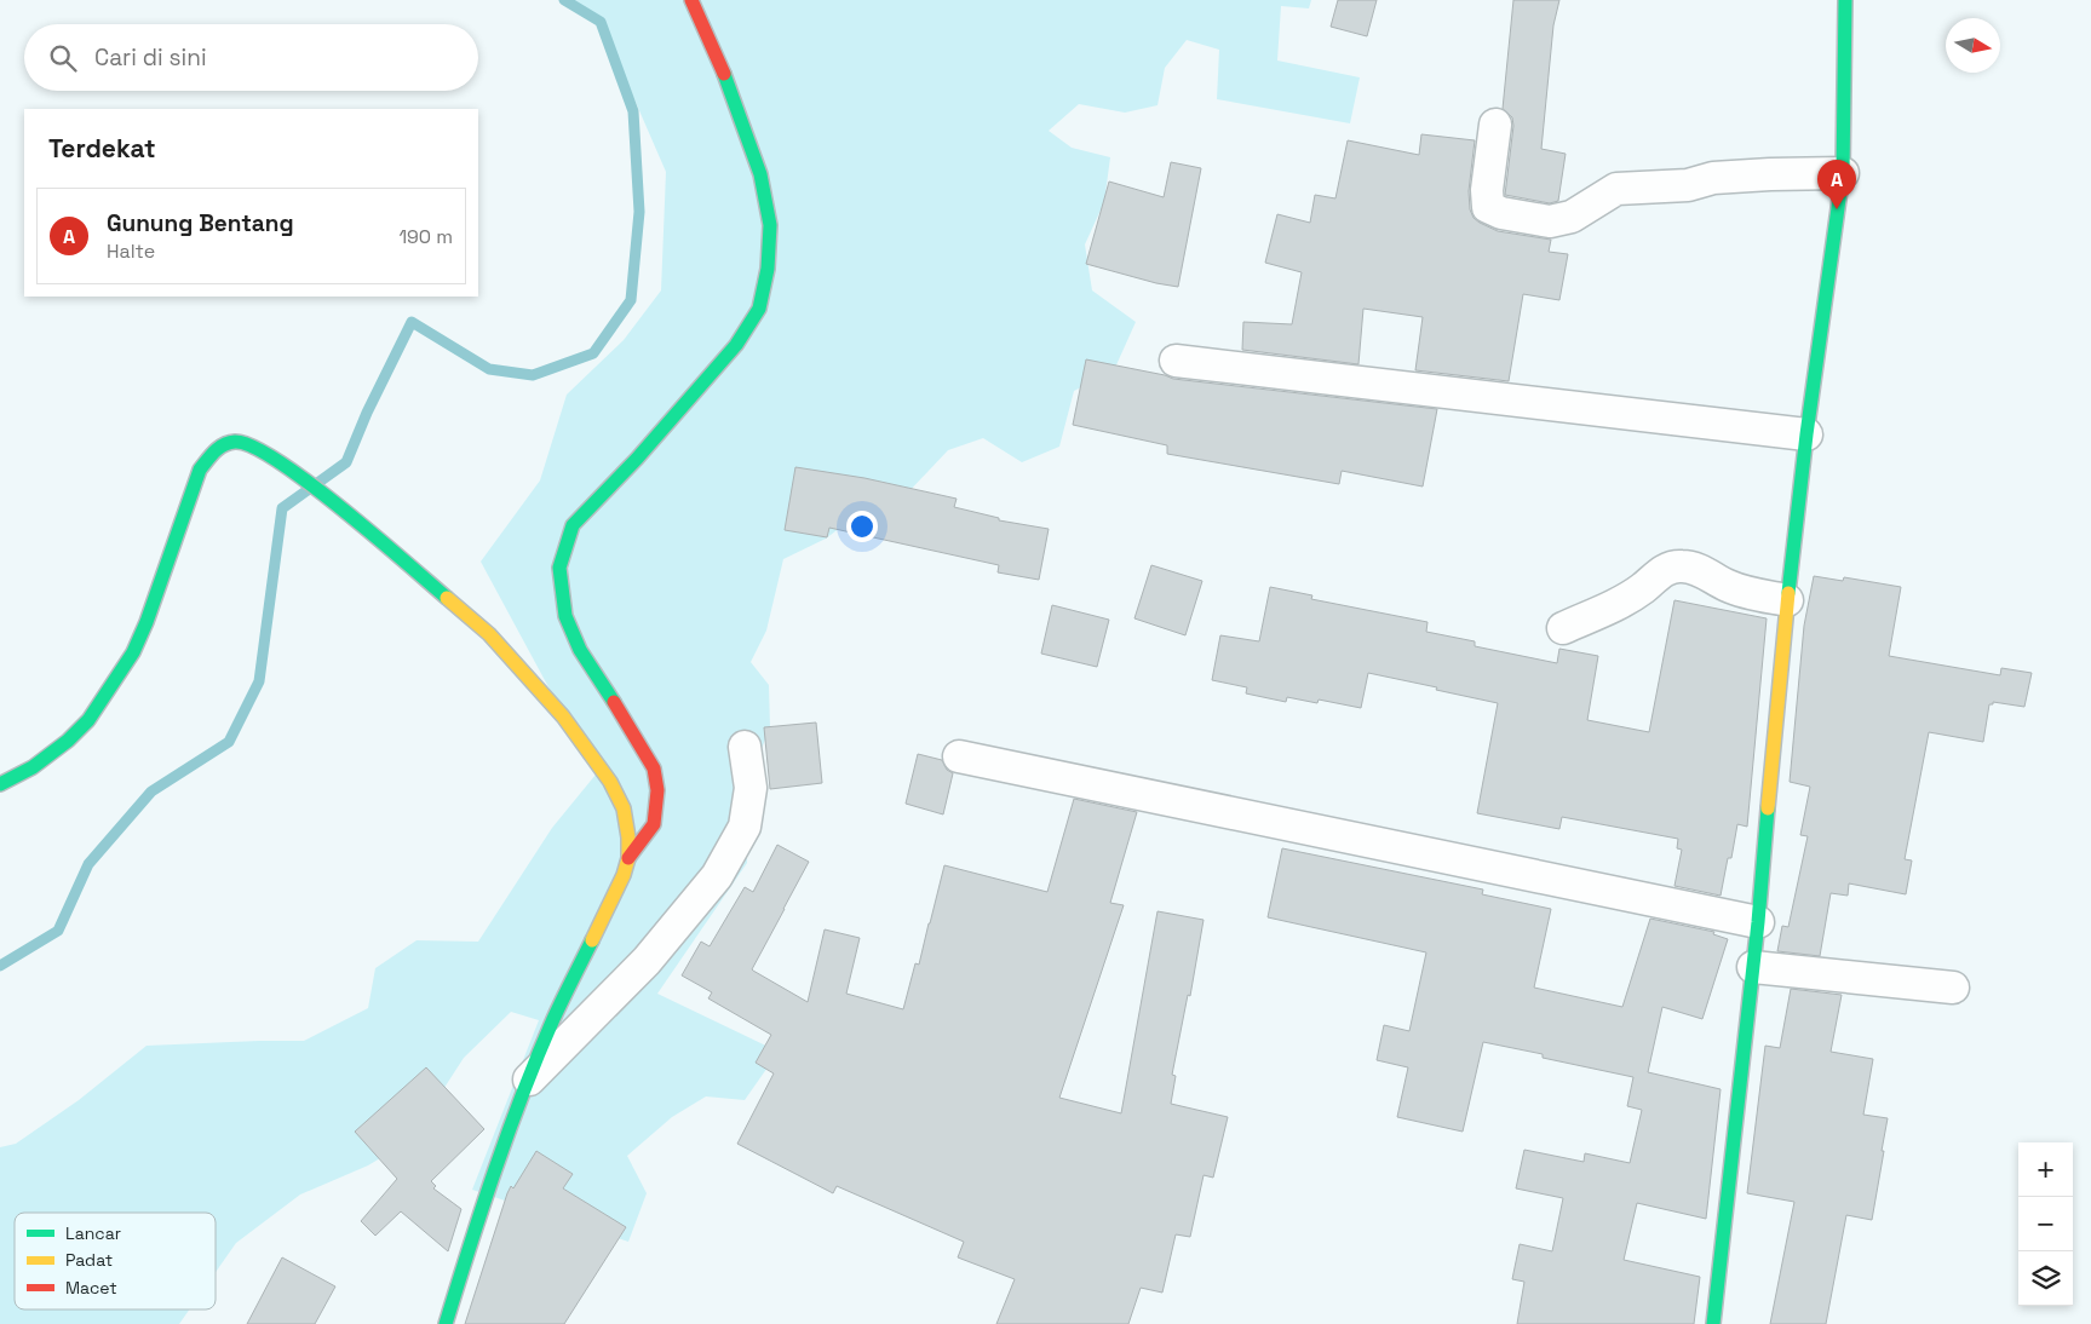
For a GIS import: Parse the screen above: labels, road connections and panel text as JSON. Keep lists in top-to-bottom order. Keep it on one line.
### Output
{"legend":["Lancar","Padat","Macet"],"north":"right","page":{"search":"Cari di sini","heading":"Terdekat","pins":"A","list":[{"mark":"A","name":"Gunung Bentang","note":"Halte","value":"190 m"}],"map_buttons":["+","−"]}}
